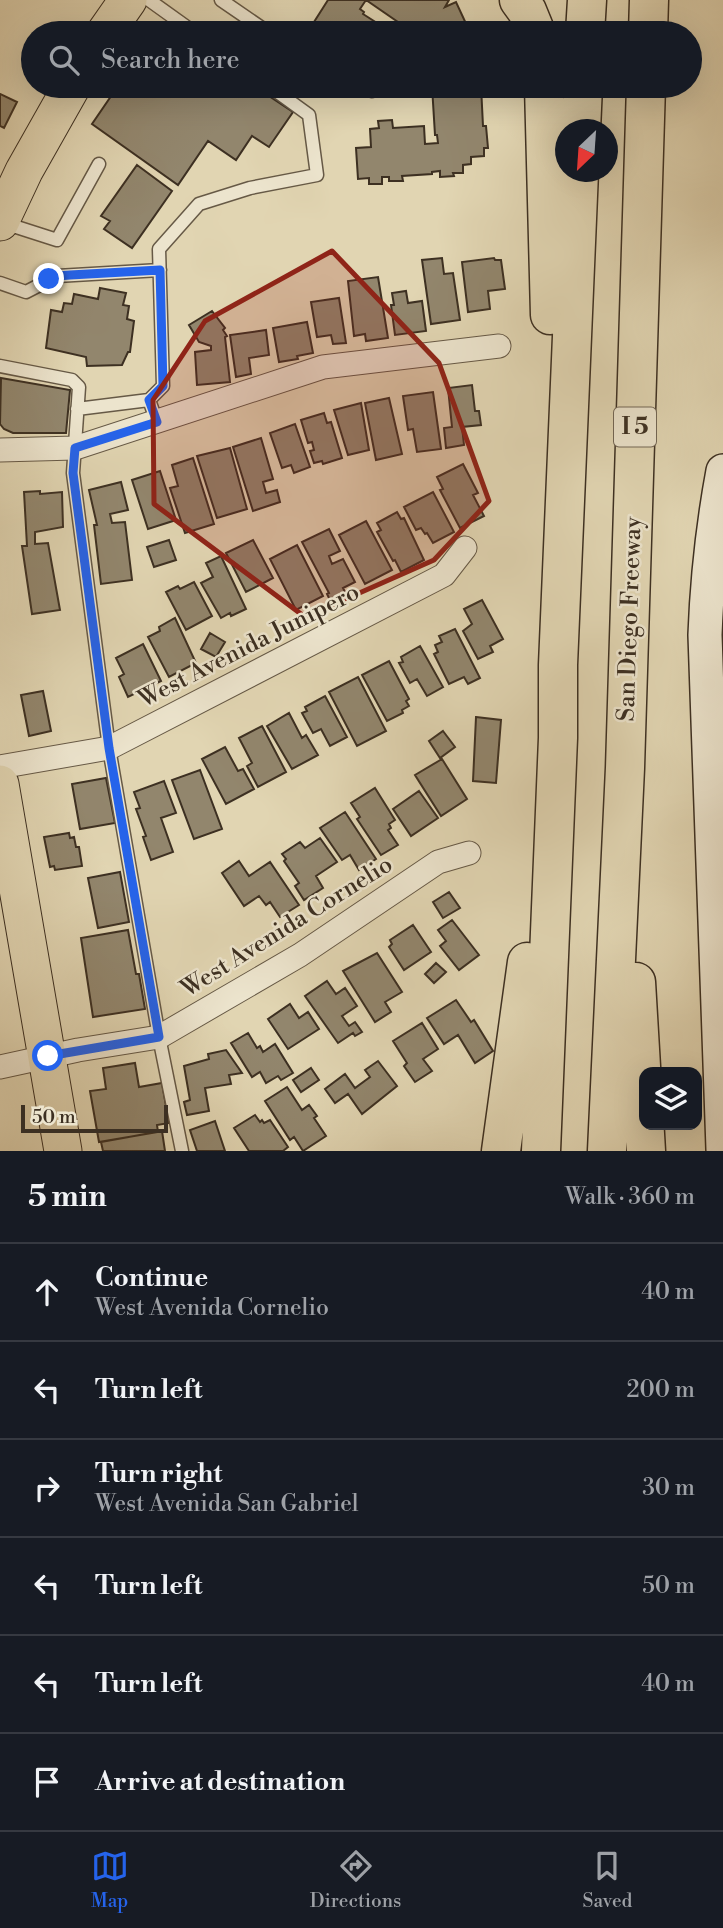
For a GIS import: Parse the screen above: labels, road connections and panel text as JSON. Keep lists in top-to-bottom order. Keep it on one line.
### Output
{"streets":{"highway":["I 5","San Diego Freeway"],"street":["West Avenida Junipero","West Avenida Cornelio"]},"scale_bar":"50 m","north":"bottom left","page":{"search":"Search here","scale":"50 m","heading":["5 min","Walk · 360 m"],"list":[["Continue","West Avenida Cornelio","40 m"],["Turn left","200 m"],["Turn right","West Avenida San Gabriel","30 m"],["Turn left","50 m"],["Turn left","40 m"],"Arrive at destination"],"nav":["Map","Directions","Saved"]}}
